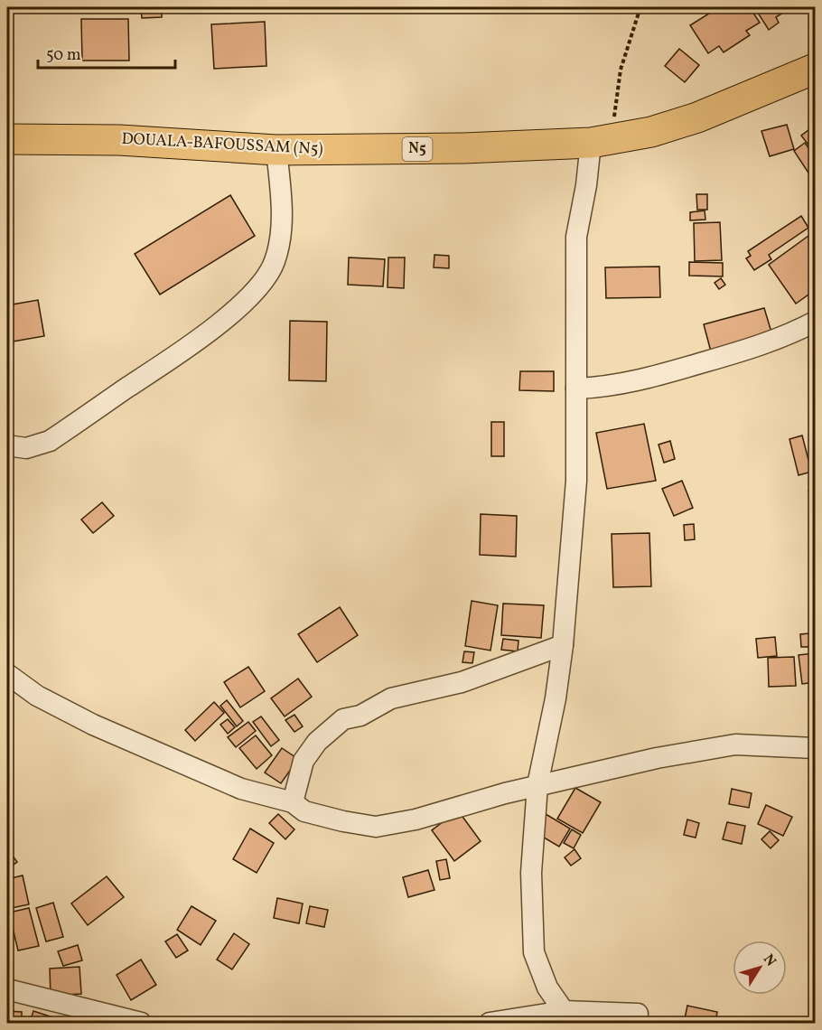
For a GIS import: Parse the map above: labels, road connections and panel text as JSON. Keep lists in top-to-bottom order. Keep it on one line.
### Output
{"streets":{"highway":["DOUALA-BAFOUSSAM (N5)","N5"]},"scale_bar":"50 m","north":"top right"}
